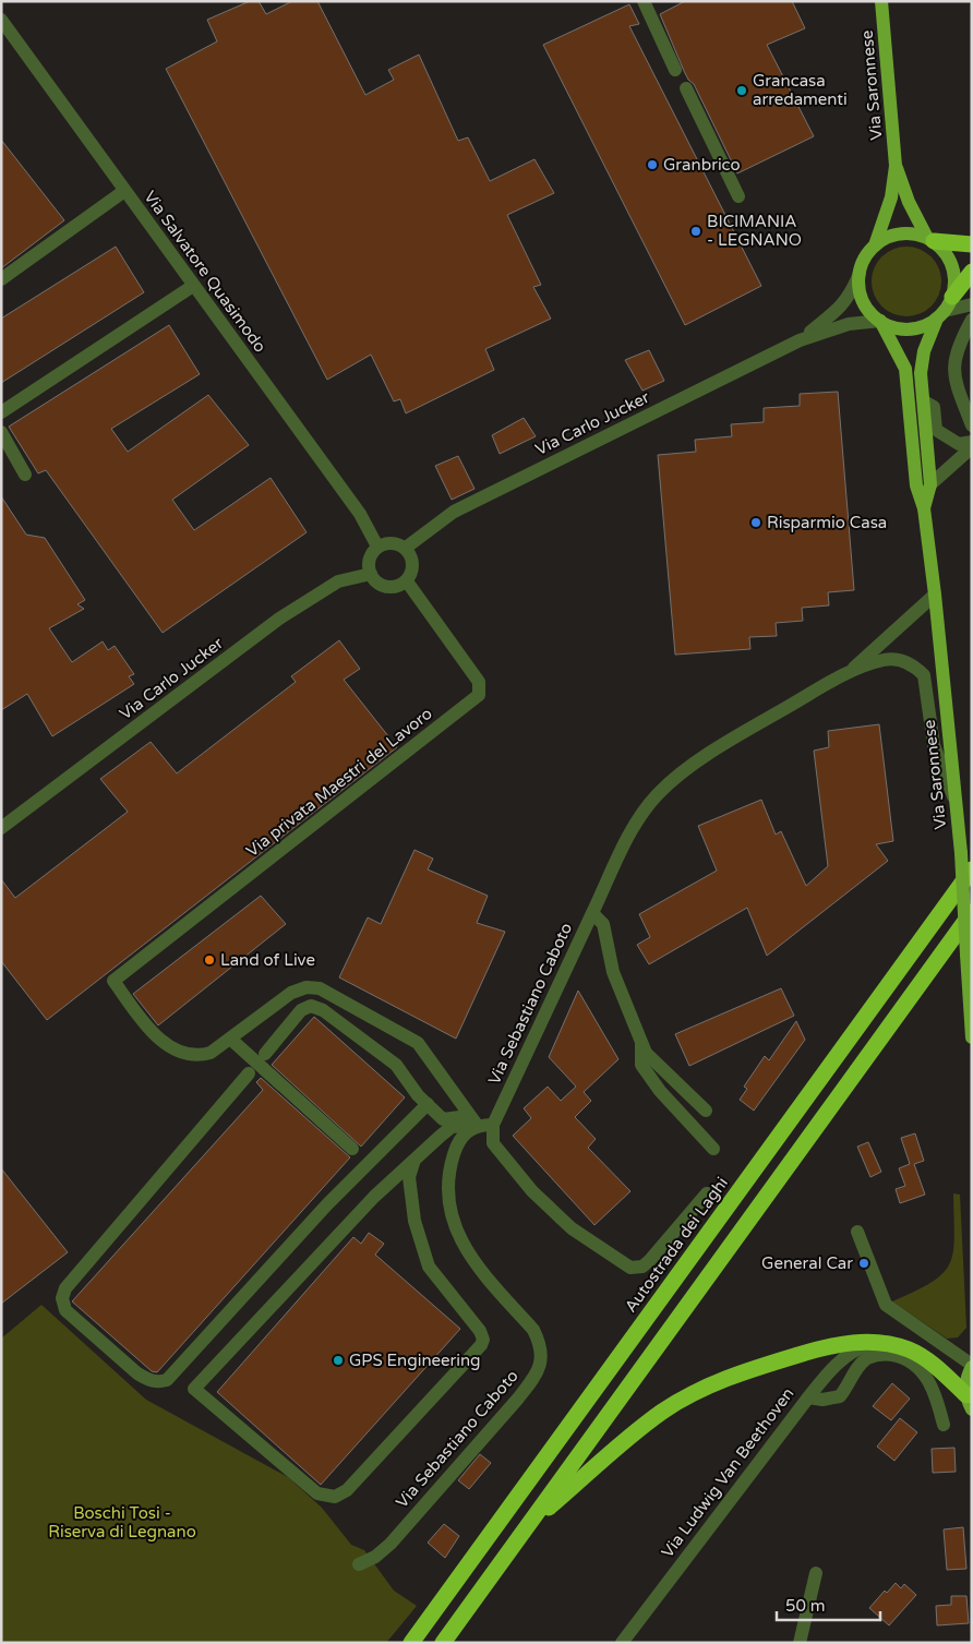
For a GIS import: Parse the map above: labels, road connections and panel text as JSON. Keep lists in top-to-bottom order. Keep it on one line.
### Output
{"streets":{"highway":["Autostrada dei Laghi"],"main road":["Via Saronnese"],"street":["Via Salvatore Quasimodo","Via Carlo Jucker","Via privata Maestri del Lavoro","Via Sebastiano Caboto","Via Ludwig Van Beethoven"]},"crossings":[["Via Saronnese","Via Carlo Jucker"],["Via Salvatore Quasimodo","Via Carlo Jucker"],["Via Salvatore Quasimodo","Via privata Maestri del Lavoro"],["Via Carlo Jucker","Via privata Maestri del Lavoro"]],"parks":["Boschi Tosi - Riserva di Legnano"],"places":["Grancasa arredamenti","Granbrico","BICIMANIA - LEGNANO","Risparmio Casa","Land of Live","General Car","GPS Engineering"],"scale_bar":"50 m"}
